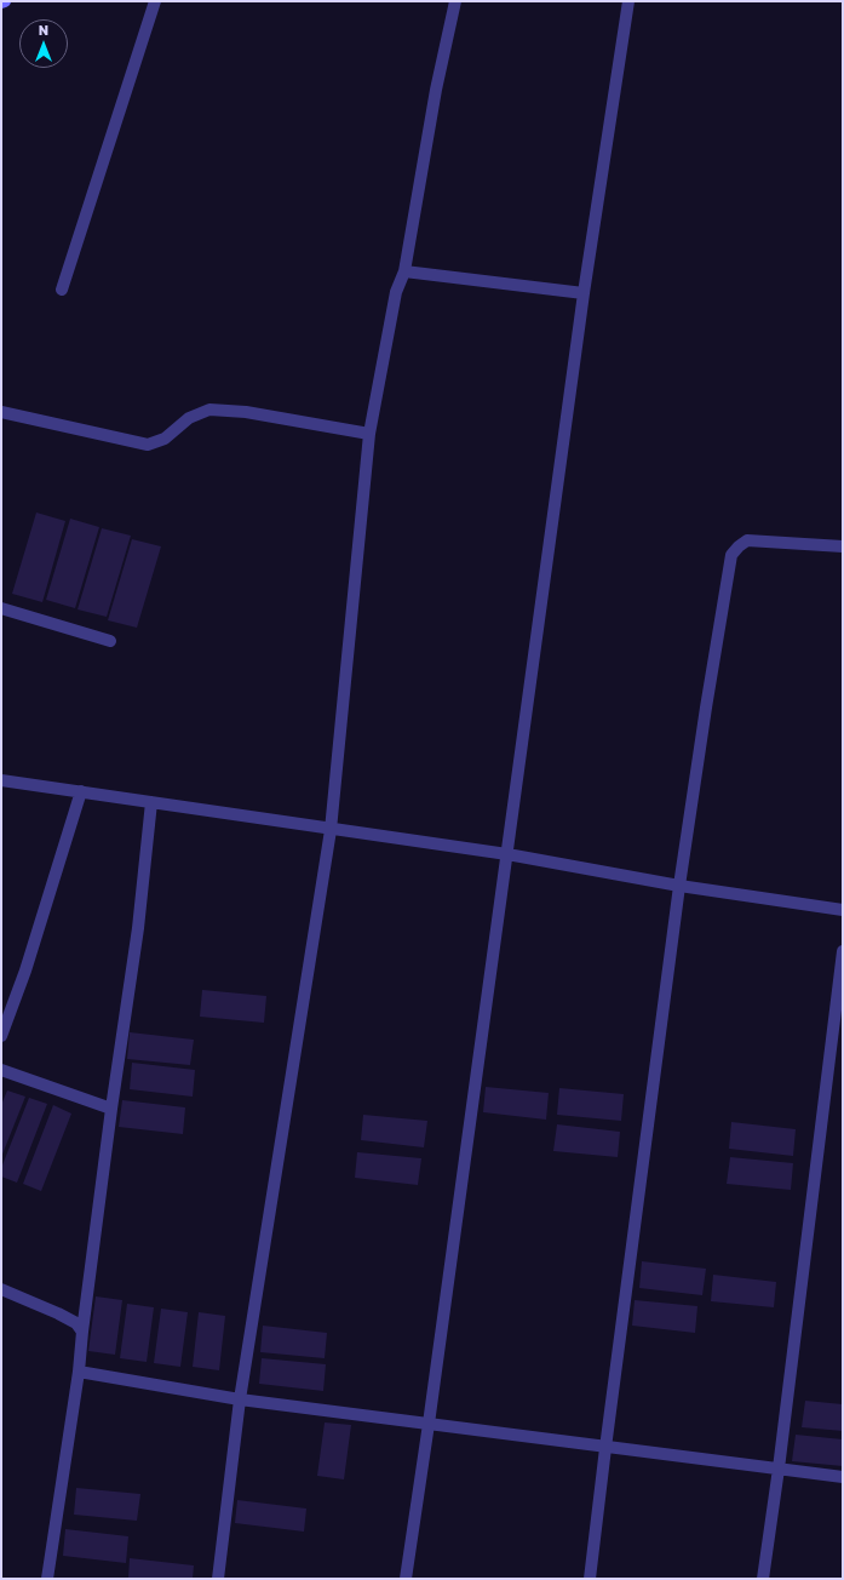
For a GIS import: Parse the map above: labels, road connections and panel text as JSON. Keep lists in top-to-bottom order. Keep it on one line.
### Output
{"north":"top"}
